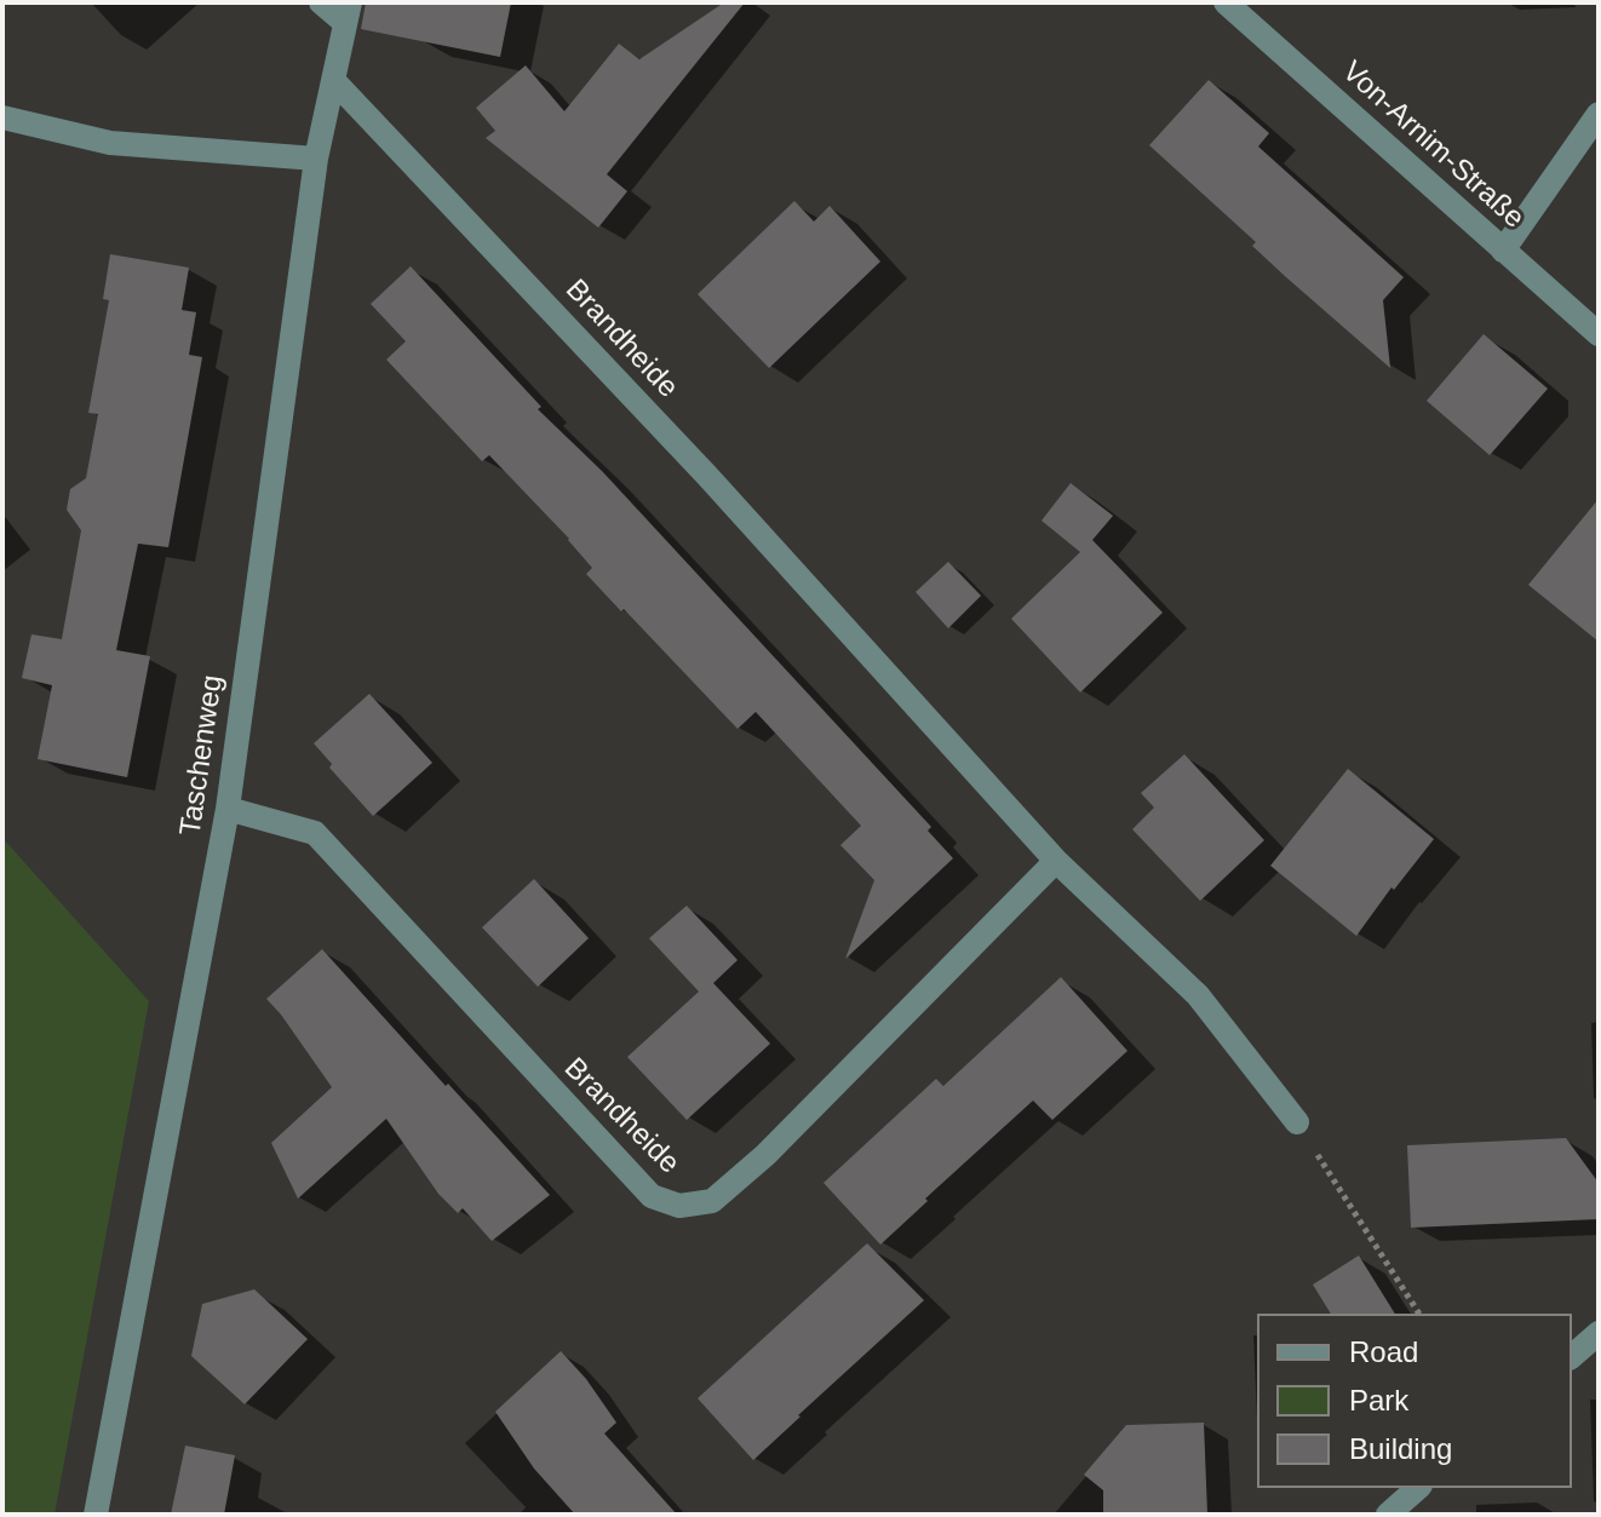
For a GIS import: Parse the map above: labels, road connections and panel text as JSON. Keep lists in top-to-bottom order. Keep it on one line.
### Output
{"streets":{"street":["Von-Arnim-Straße","Brandheide","Taschenweg"]},"crossings":[["Brandheide","Taschenweg"]],"legend":["Road","Park","Building"]}
